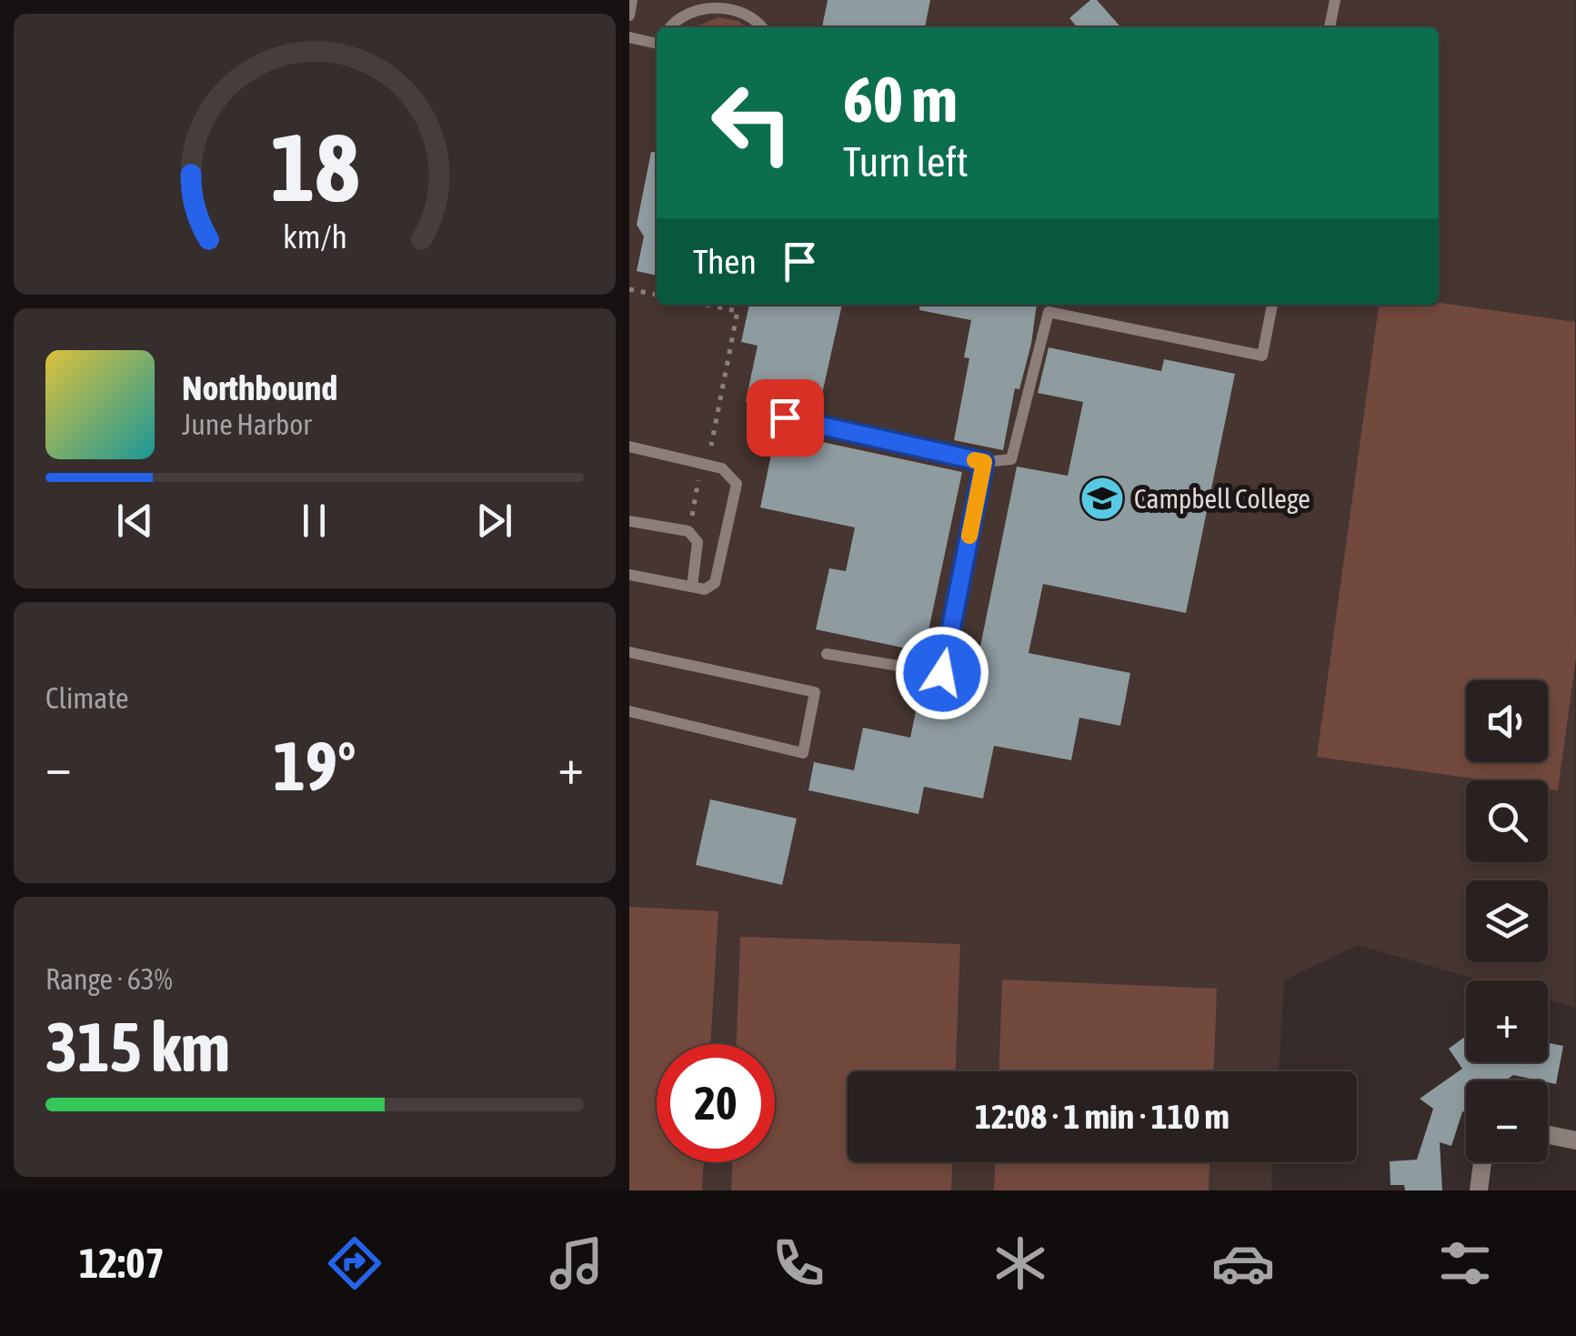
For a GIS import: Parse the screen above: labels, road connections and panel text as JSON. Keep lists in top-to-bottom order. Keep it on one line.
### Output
{"places":{"school or university":["Campbell College"]},"page":{"turn":["60 m","Turn left"],"then":"Then","song":["Northbound","June Harbor"],"tile":["Climate",["Range · 63%","315 km"]],"map_buttons":["+","−"],"heat":["−","19°","+"],"limit":"20","trip":"12:08 · 1 min · 110 m","tabs":"12:07","gauge":["18","km/h"]}}
